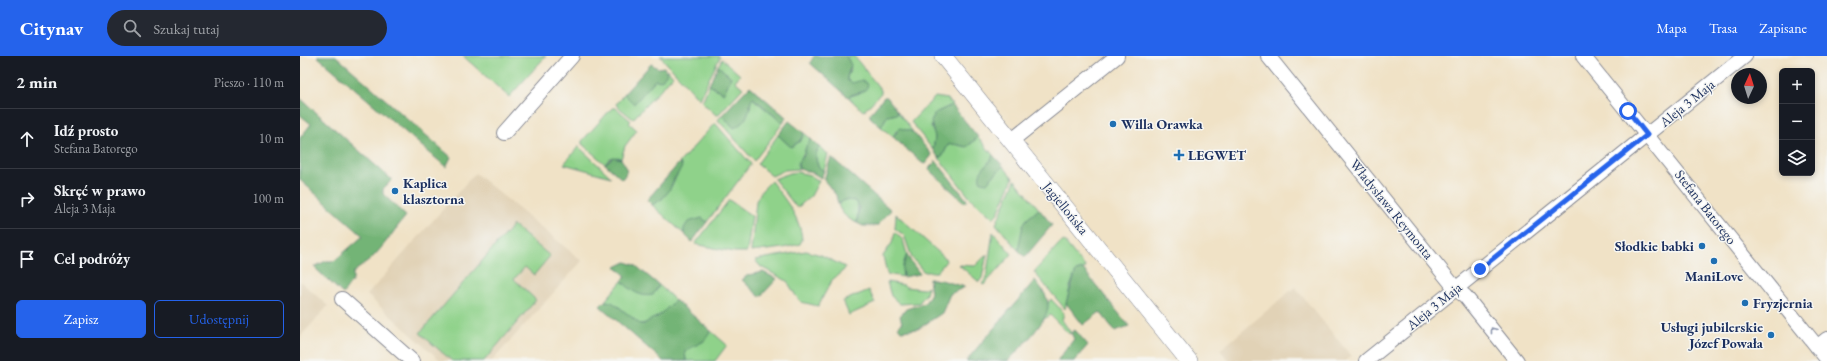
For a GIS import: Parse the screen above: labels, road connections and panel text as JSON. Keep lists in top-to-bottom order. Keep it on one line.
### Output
{"streets":{"street":["Aleja 3 Maja","Stefana Batorego","Jagiellońska","Władysława Reymonta"]},"crossings":[["Aleja 3 Maja","Stefana Batorego"],["Aleja 3 Maja","Władysława Reymonta"]],"places":{"other":["Willa Orawka","Kaplica klasztorna","Słodkie babki","ManiLove","Fryzjernia","Usługi jubilerskie Józef Powała"],"health":["LEGWET"]},"north":"top","page":{"header":"Citynav","search":"Szukaj tutaj","nav":["Mapa","Trasa","Zapisane"],"heading":["2 min","Pieszo · 110 m"],"map_buttons":["+","−"],"list":[["Idź prosto","Stefana Batorego","10 m"],["Skręć w prawo","Aleja 3 Maja","100 m"],"Cel podróży"],"buttons":["Zapisz","Udostępnij"]}}
